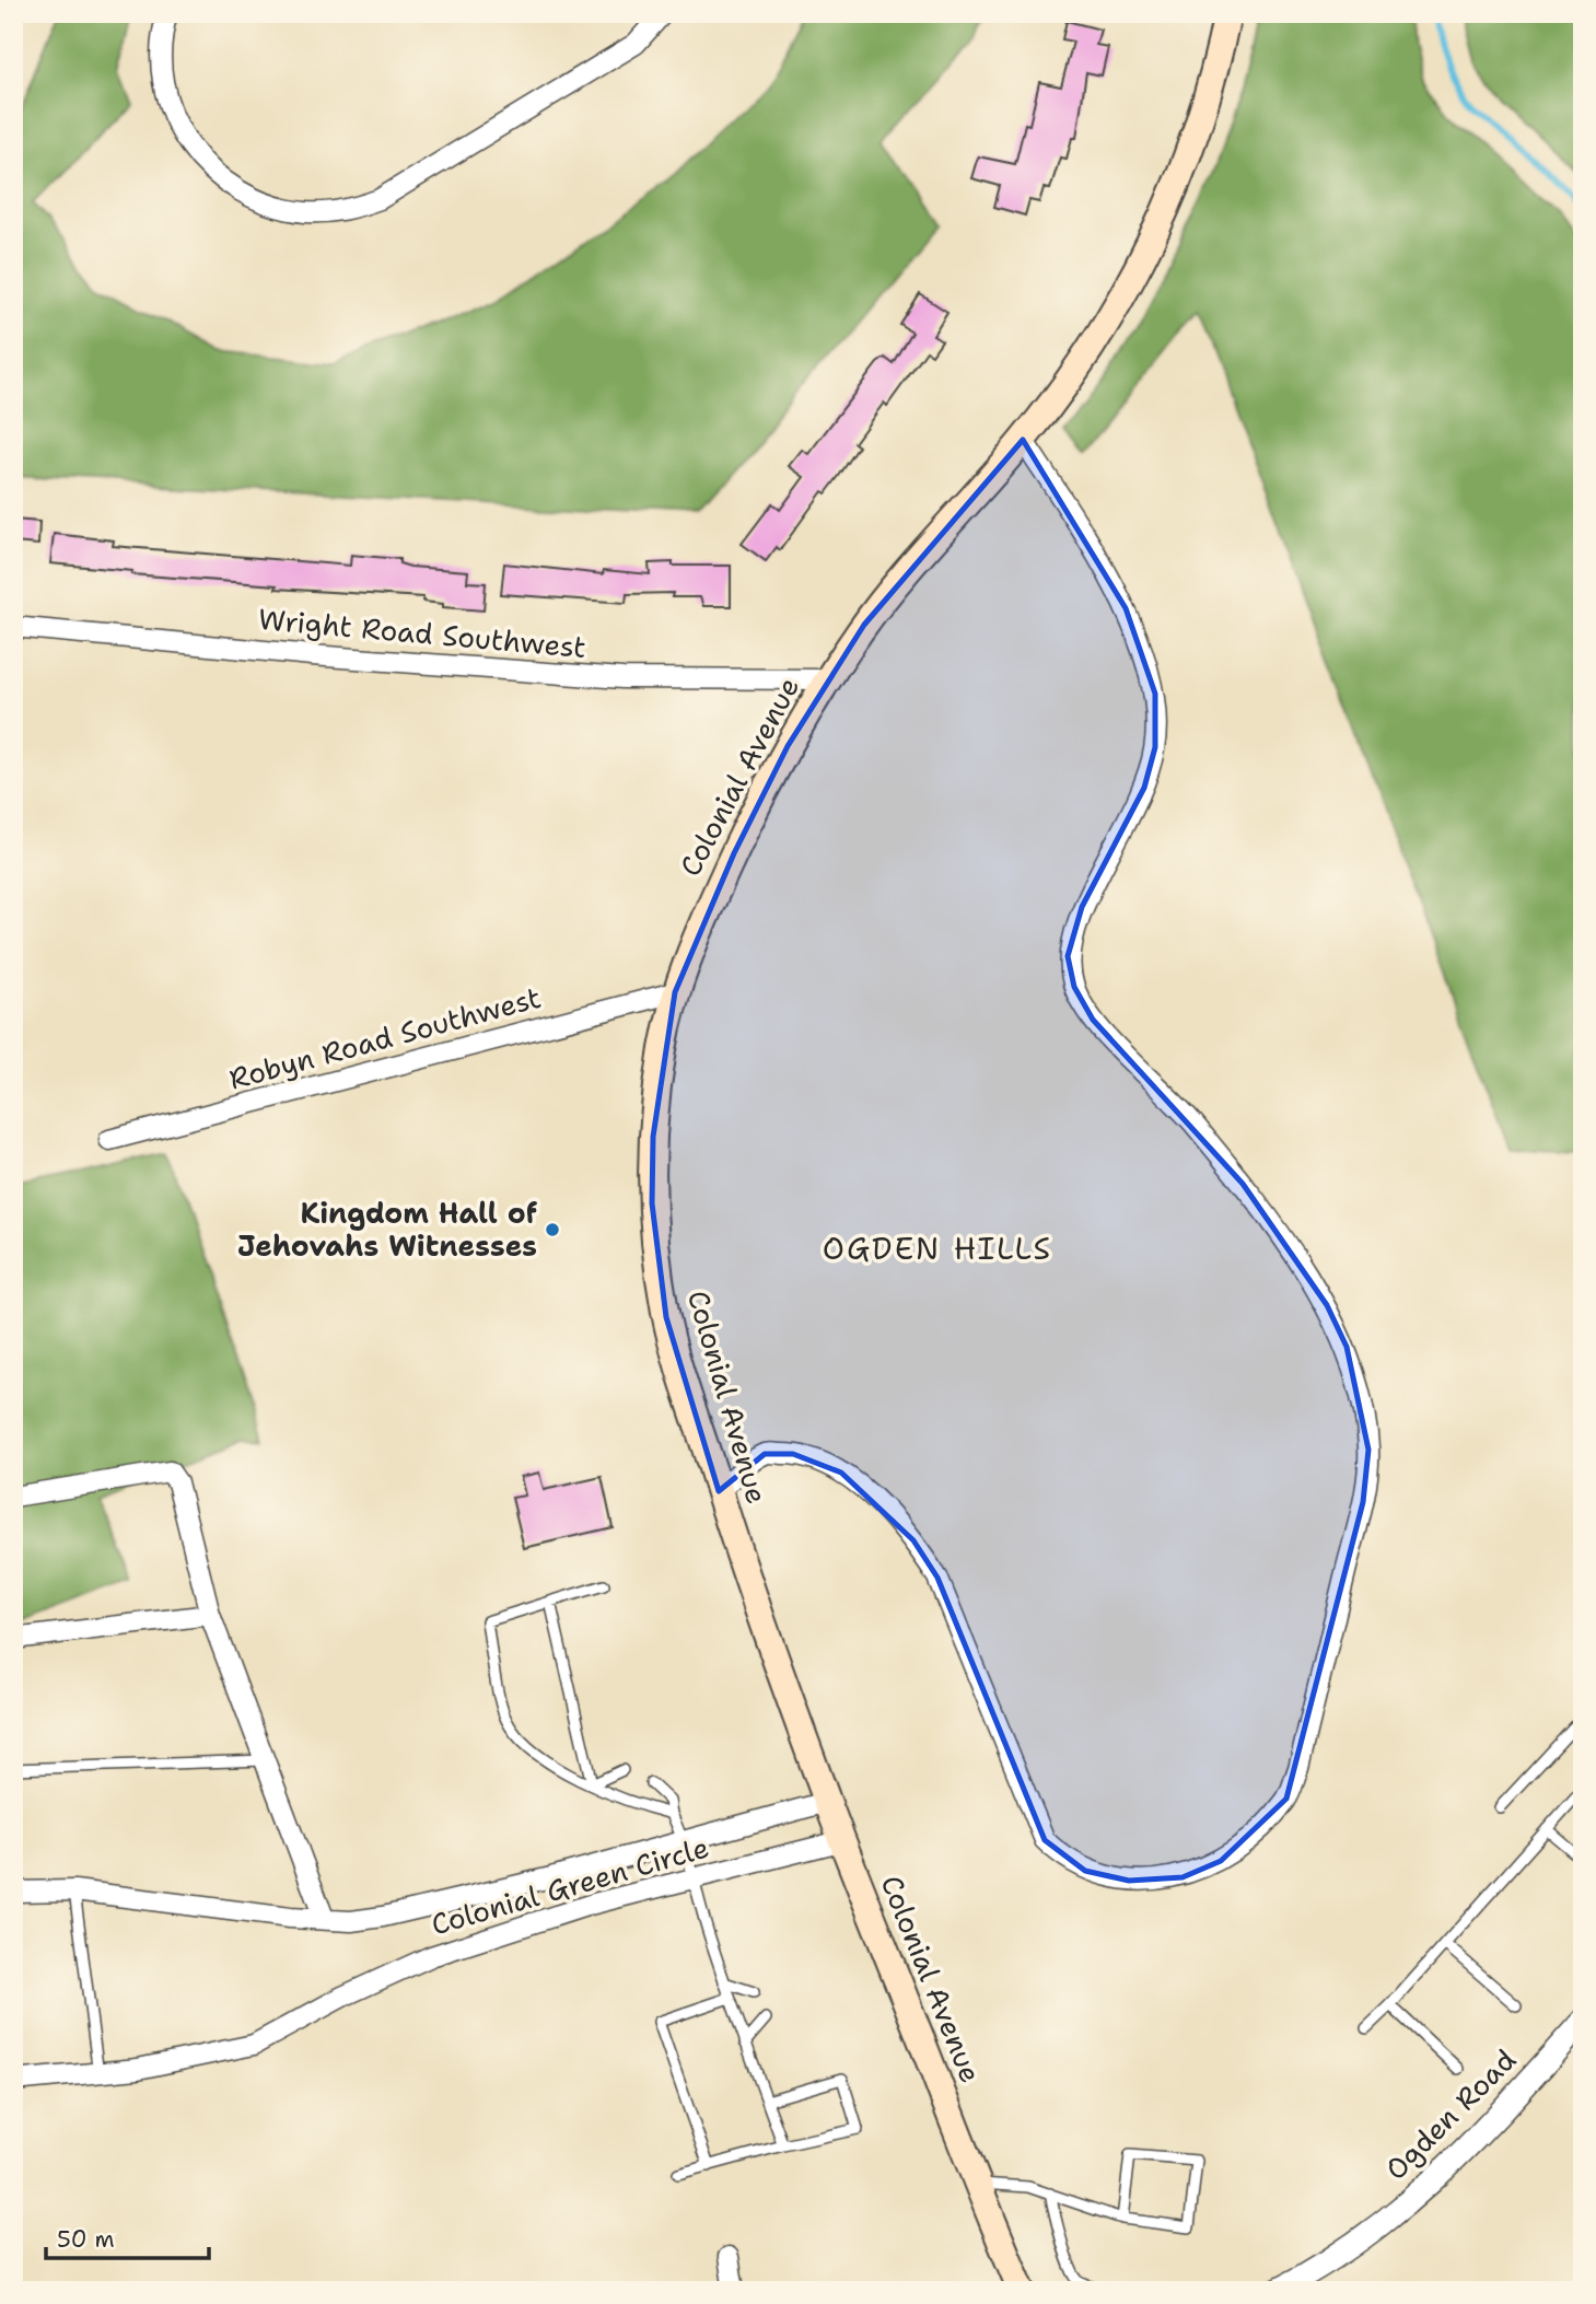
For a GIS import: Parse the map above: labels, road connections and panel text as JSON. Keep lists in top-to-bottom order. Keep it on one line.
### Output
{"streets":{"main road":["Colonial Avenue"],"street":["Wright Road Southwest","Robyn Road Southwest","Colonial Green Circle","Ogden Road"]},"crossings":[["Wright Road Southwest","Colonial Avenue"],["Colonial Avenue","Robyn Road Southwest"],["Colonial Avenue","Colonial Green Circle"]],"districts":["OGDEN HILLS"],"places":["Kingdom Hall of Jehovahs Witnesses"],"scale_bar":"50 m"}
